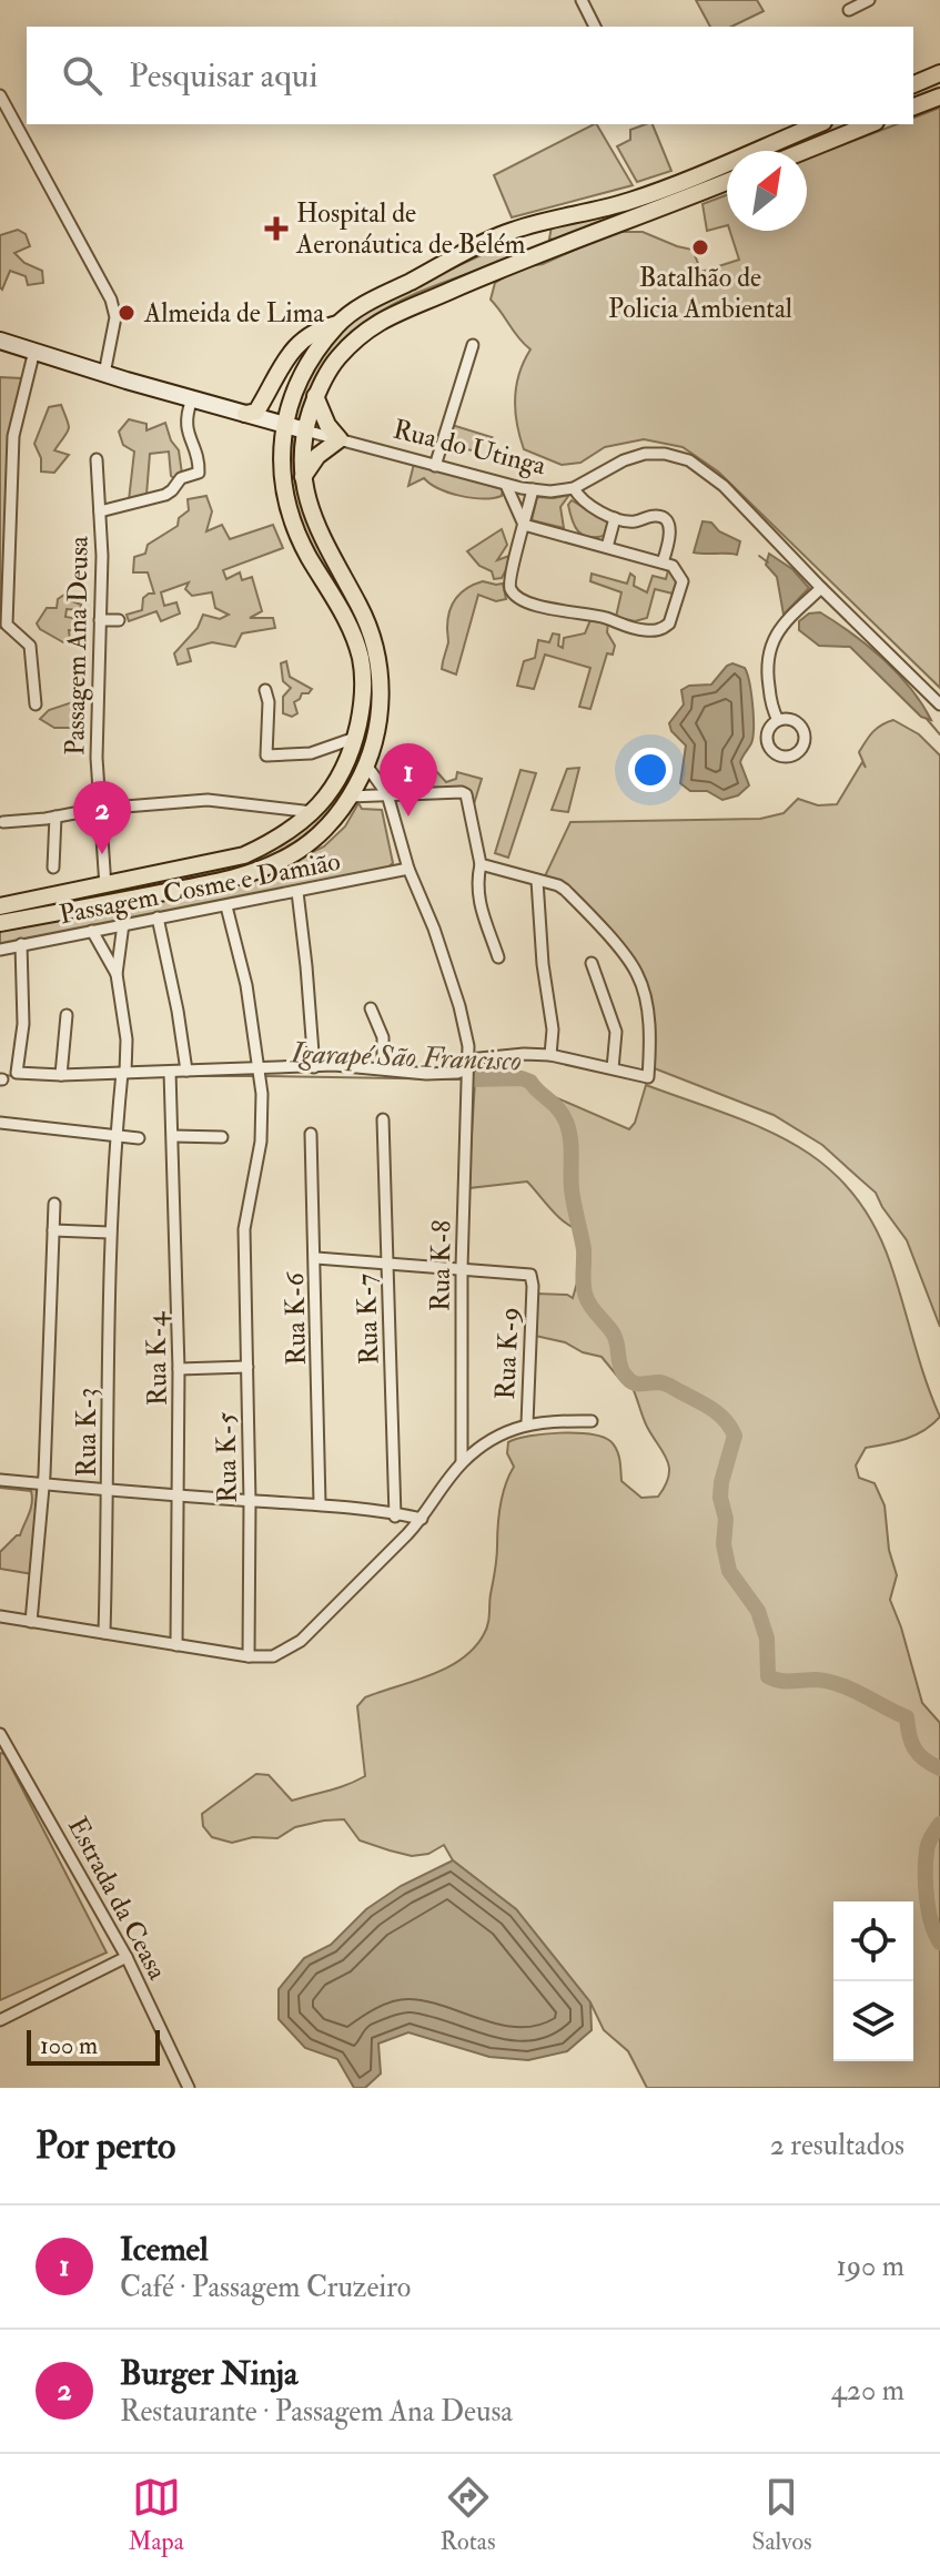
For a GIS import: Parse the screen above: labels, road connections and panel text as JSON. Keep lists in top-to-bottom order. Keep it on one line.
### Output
{"streets":{"street":["Rua do Utinga","Passagem Ana Deusa","Passagem Cosme e Damião","Rua K-8","Rua K-6","Rua K-7","Rua K-9","Rua K-4","Rua K-3","Rua K-5","Estrada da Ceasa"]},"crossings":[["Passagem Cosme e Damião","Rua K-8"],["Passagem Cosme e Damião","Rua K-5"],["Rua K-8","Rua K-9"]],"water":["Igarapé São Francisco"],"places":{"health":["Hospital de Aeronáutica de Belém"],"other":["Batalhão de Policia Ambiental","Almeida de Lima"]},"scale_bar":"100 m","north":"top right","page":{"search":"Pesquisar aqui","pins":["1","2"],"scale":"100 m","heading":["Por perto","2 resultados"],"list":[{"mark":"1","name":"Icemel","note":"Café · Passagem Cruzeiro","value":"190 m"},{"mark":"2","name":"Burger Ninja","note":"Restaurante · Passagem Ana Deusa","value":"420 m"}],"nav":["Mapa","Rotas","Salvos"]}}
